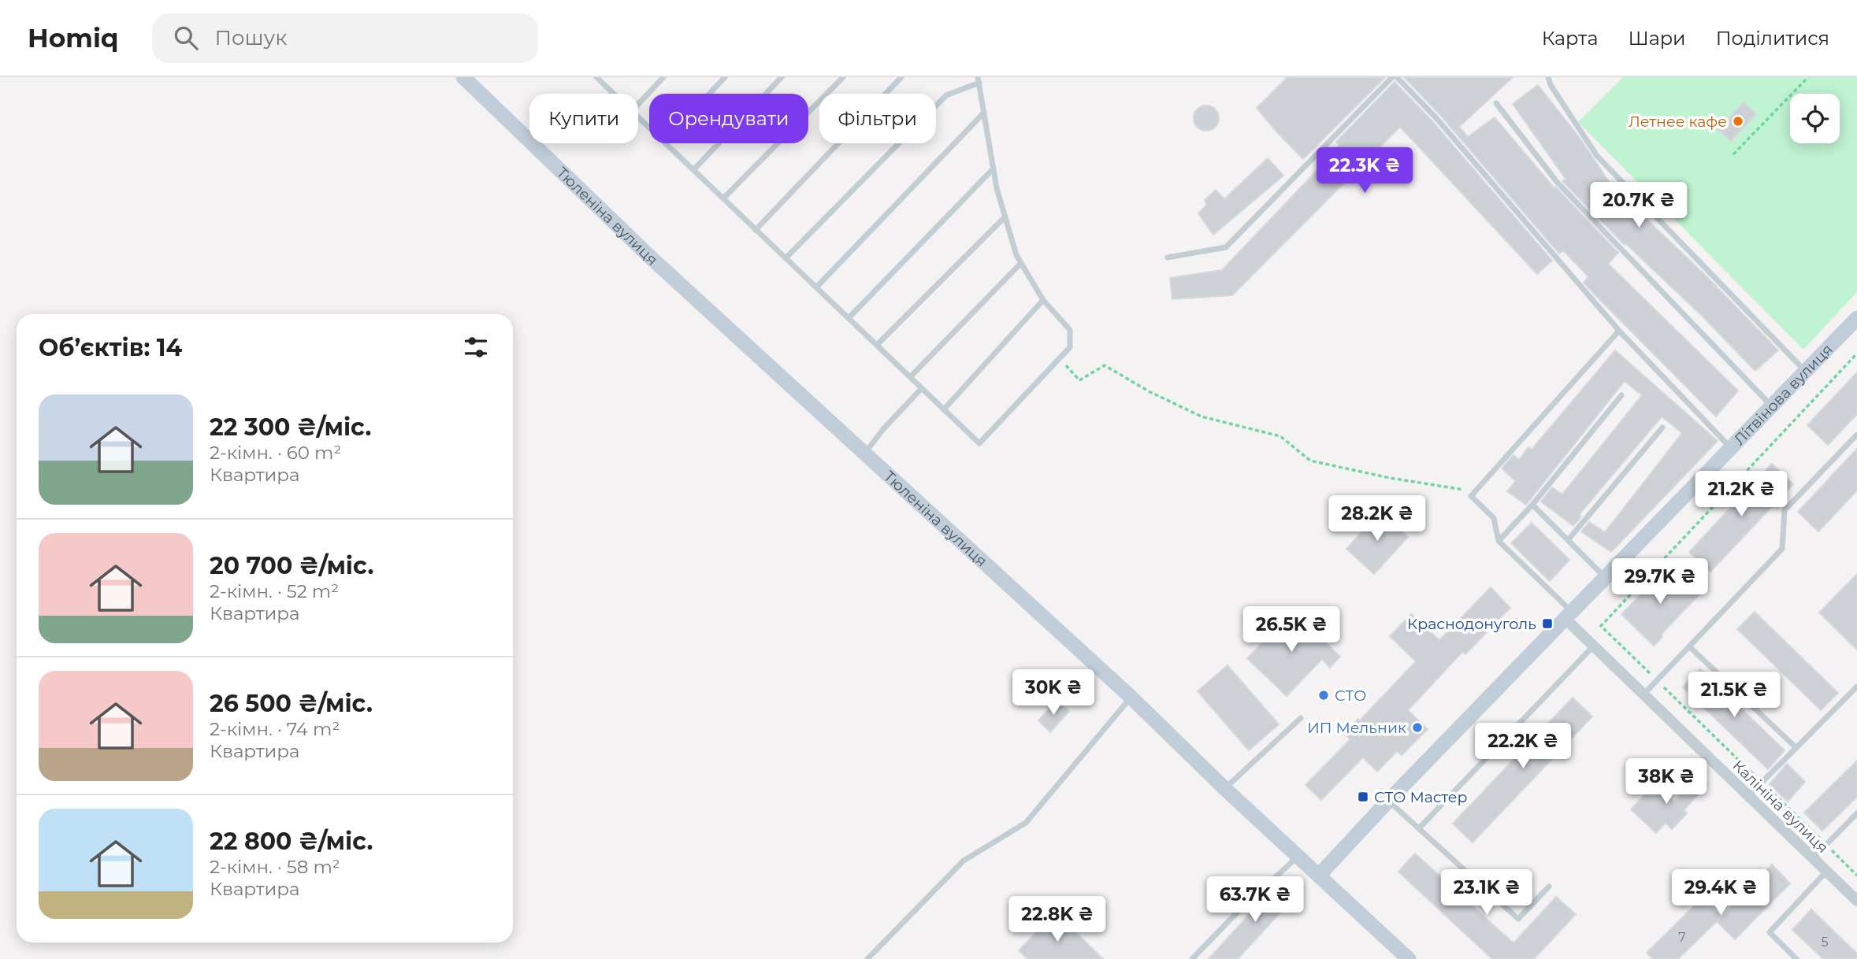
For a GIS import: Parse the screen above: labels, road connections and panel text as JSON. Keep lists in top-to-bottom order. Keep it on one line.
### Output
{"streets":{"street":["Тюленіна вулиця","Літвінова вулиця","Калініна вулиця"]},"crossings":[["Тюленіна вулиця","Літвінова вулиця"],["Літвінова вулиця","Калініна вулиця"]],"places":{"other":["Летнее кафе","СТО","ИП Мельник"],"transit":["Краснодонуголь","СТО Мастер"]},"house_numbers":["7","5"],"page":{"header":"Homiq","search":"Пошук","nav":["Карта","Шари","Поділитися"],"chip":["Купити","Орендувати","Фільтри"],"price":["22.3K ₴","20.7K ₴","21.2K ₴","28.2K ₴","29.7K ₴","26.5K ₴","30K ₴","21.5K ₴","22.2K ₴","38K ₴","23.1K ₴","29.4K ₴","63.7K ₴","22.8K ₴"],"heading":"Об’єктів: 14","list":[{"name":"22 300 ₴/міс.","note":"2-кімн. · 60 m² · Квартира"},{"name":"20 700 ₴/міс.","note":"2-кімн. · 52 m² · Квартира"},{"name":"26 500 ₴/міс.","note":"2-кімн. · 74 m² · Квартира"},{"name":"22 800 ₴/міс.","note":"2-кімн. · 58 m² · Квартира"}]}}
